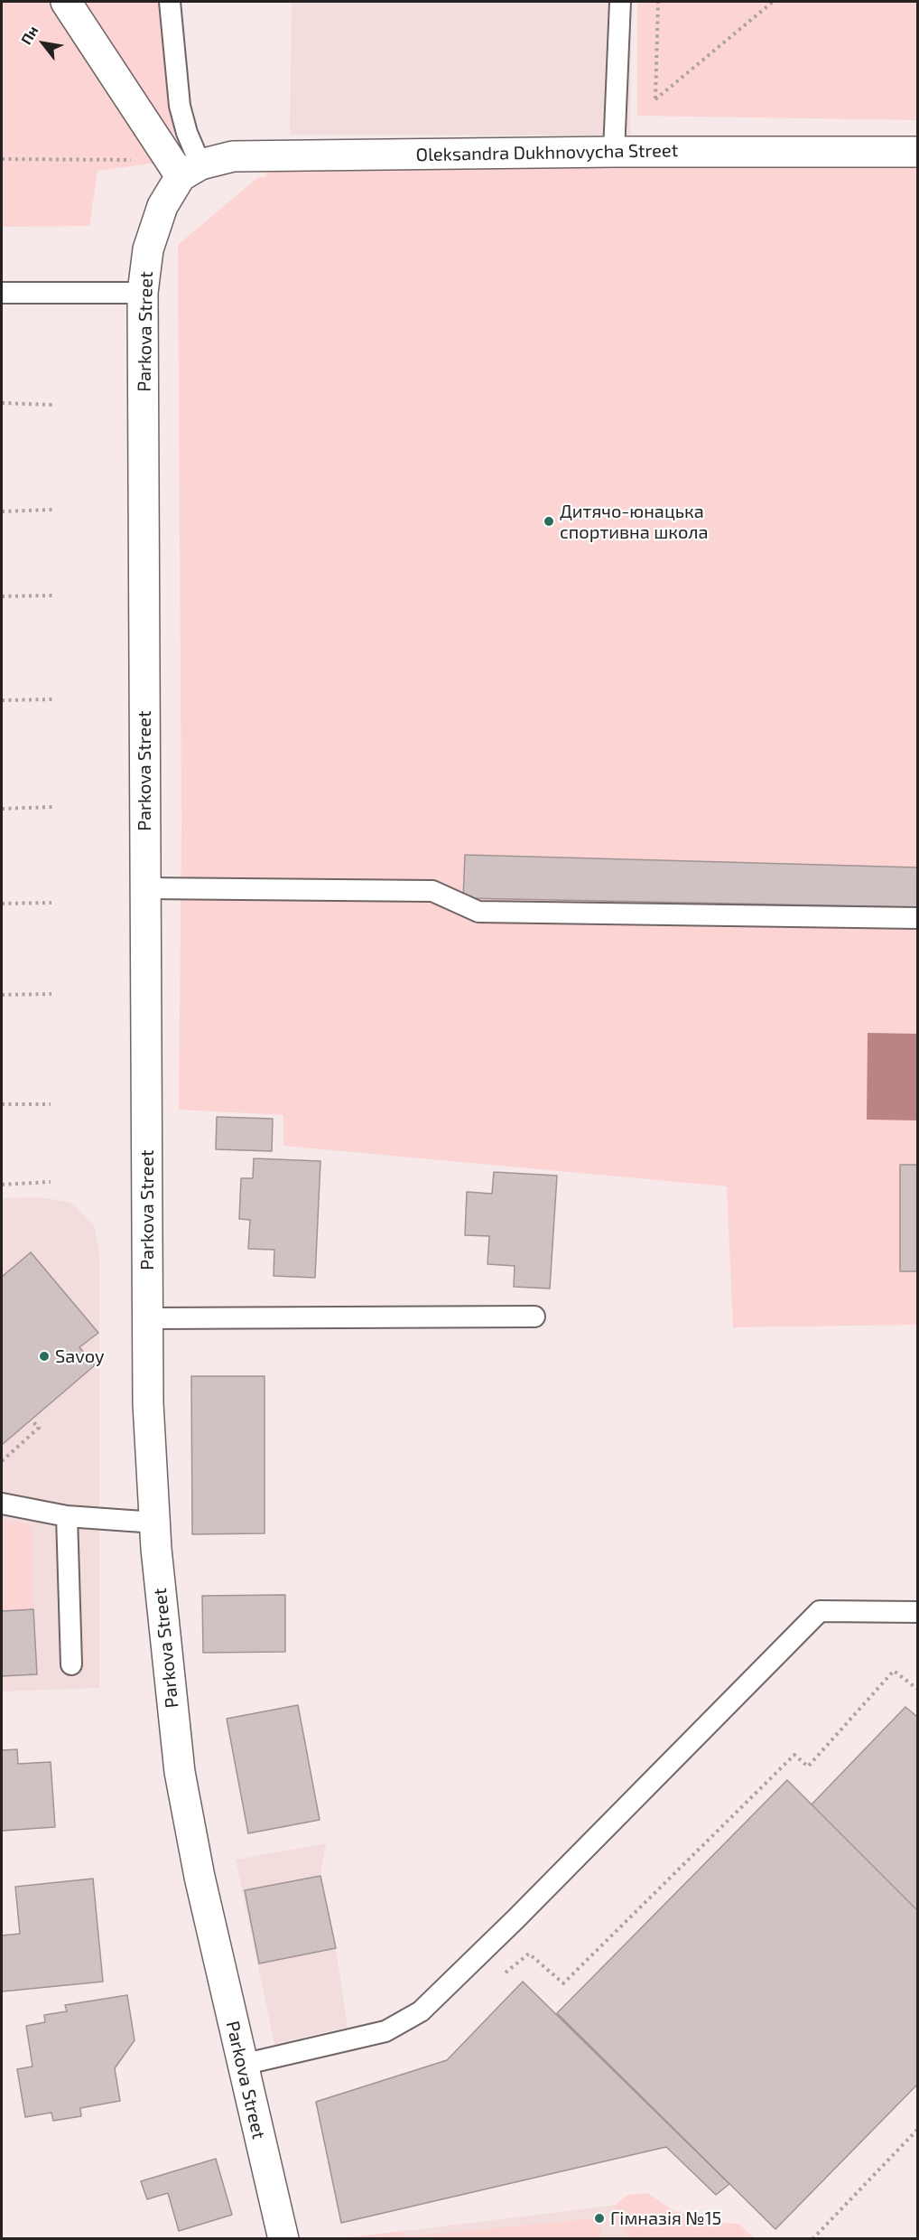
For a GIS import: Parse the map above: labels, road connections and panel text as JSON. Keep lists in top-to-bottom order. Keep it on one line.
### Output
{"streets":{"street":["Oleksandra Dukhnovycha Street","Parkova Street"]},"crossings":[["Oleksandra Dukhnovycha Street","Parkova Street"]],"places":["Дитячо-юнацька спортивна школа","Savoy","Гімназія №15"],"north":"top left"}
